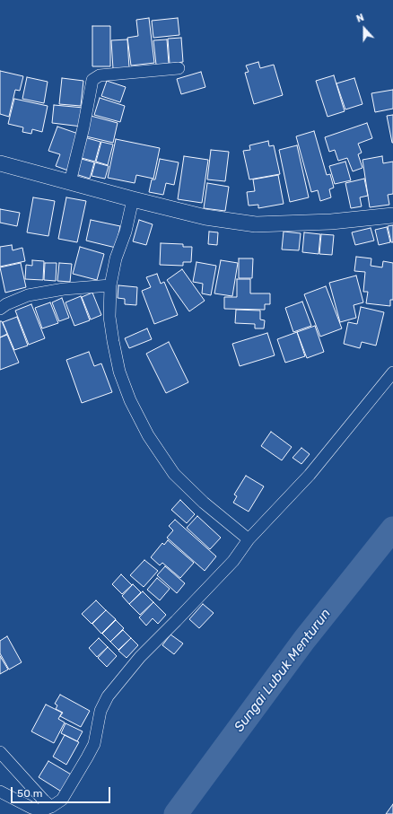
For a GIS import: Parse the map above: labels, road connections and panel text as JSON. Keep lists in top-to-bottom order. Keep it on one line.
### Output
{"water":["Sungai Lubuk Menturun"],"scale_bar":"50 m","north":"top"}
